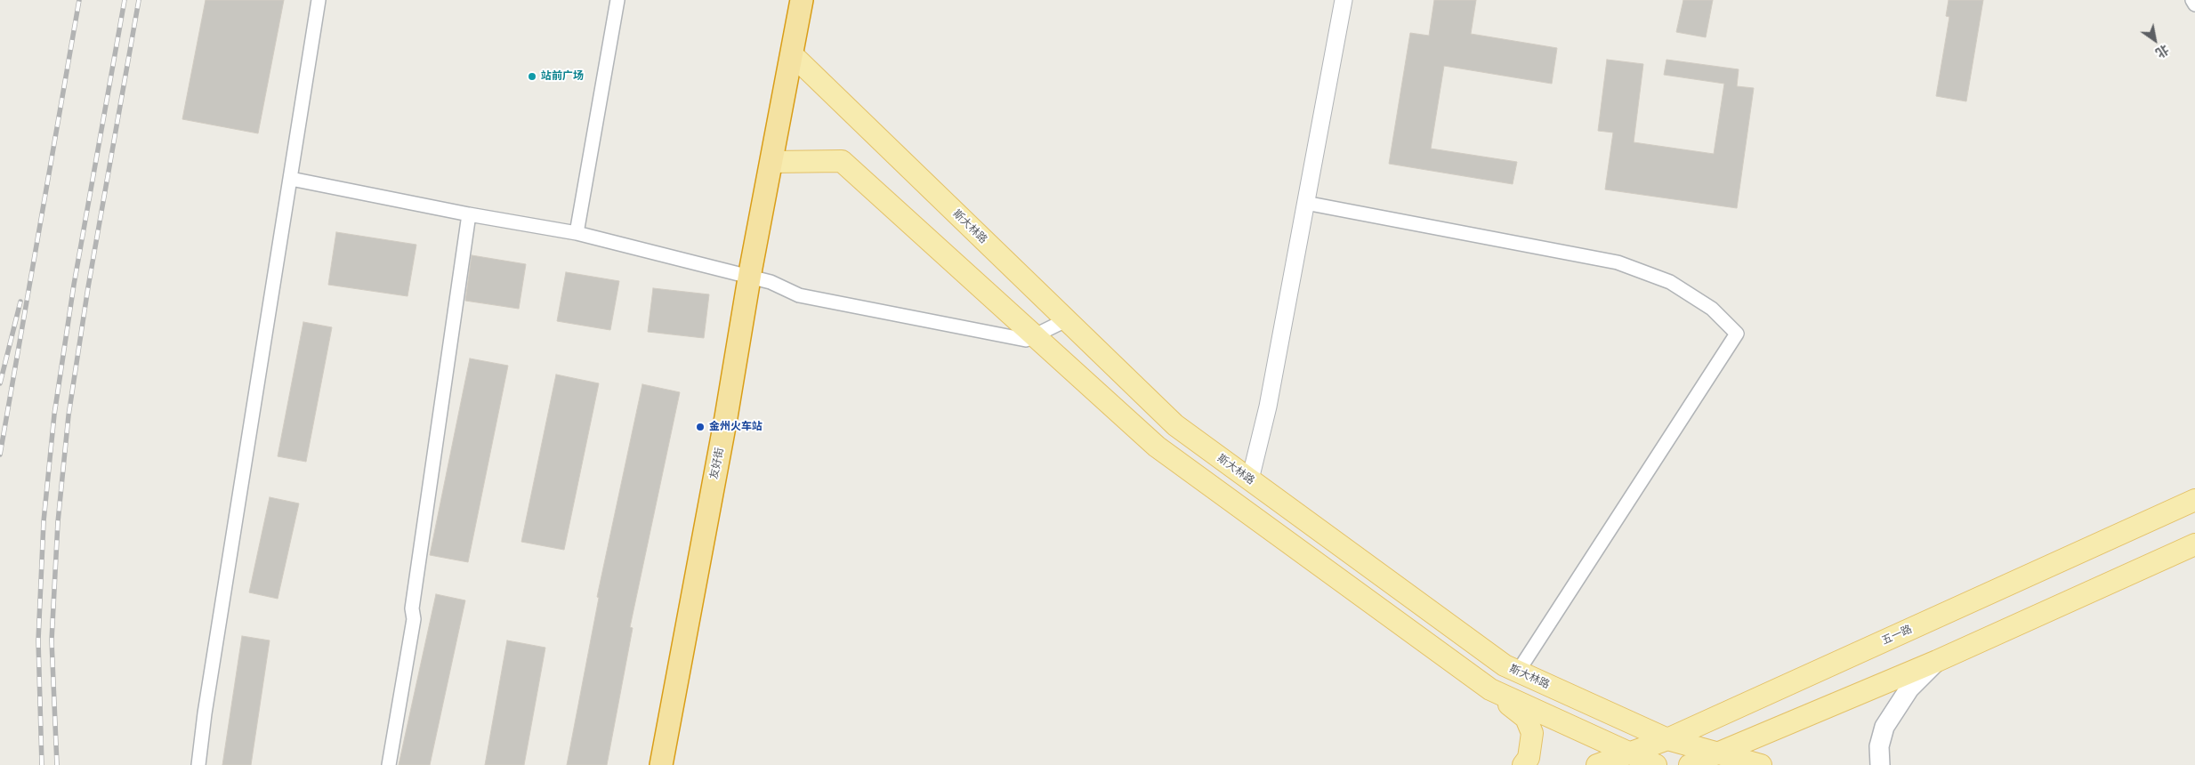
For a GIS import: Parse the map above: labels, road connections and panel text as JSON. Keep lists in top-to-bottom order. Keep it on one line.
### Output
{"streets":{"highway":["友好街"],"main road":["斯大林路","五一路"]},"crossings":[["斯大林路","友好街"],["斯大林路","五一路"]],"places":["站前广场","金州火车站"],"north":"bottom right"}
